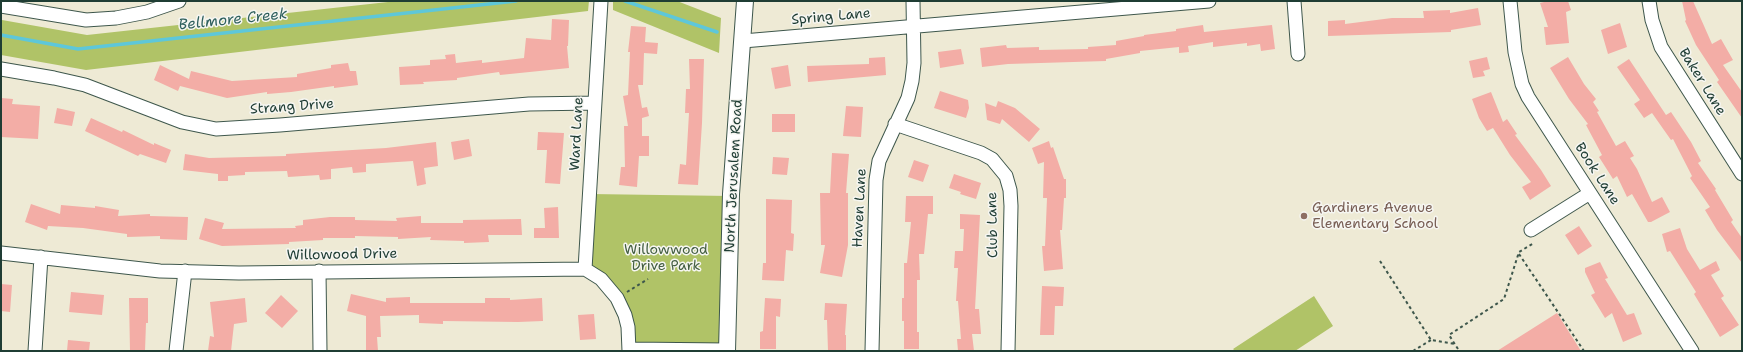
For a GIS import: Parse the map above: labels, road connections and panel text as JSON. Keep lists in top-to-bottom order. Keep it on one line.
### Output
{"streets":{"main road":["North Jerusalem Road"],"street":["Spring Lane","Baker Lane","Strang Drive","Ward Lane","Book Lane","Haven Lane","Club Lane","Willowood Drive"]},"crossings":[["Spring Lane","North Jerusalem Road"],["Spring Lane","Haven Lane"],["Strang Drive","Ward Lane"],["Ward Lane","Willowood Drive"],["Haven Lane","Club Lane"]],"water":["Bellmore Creek"],"parks":["Willowwood Drive Park"],"places":["Gardiners Avenue Elementary School"]}
